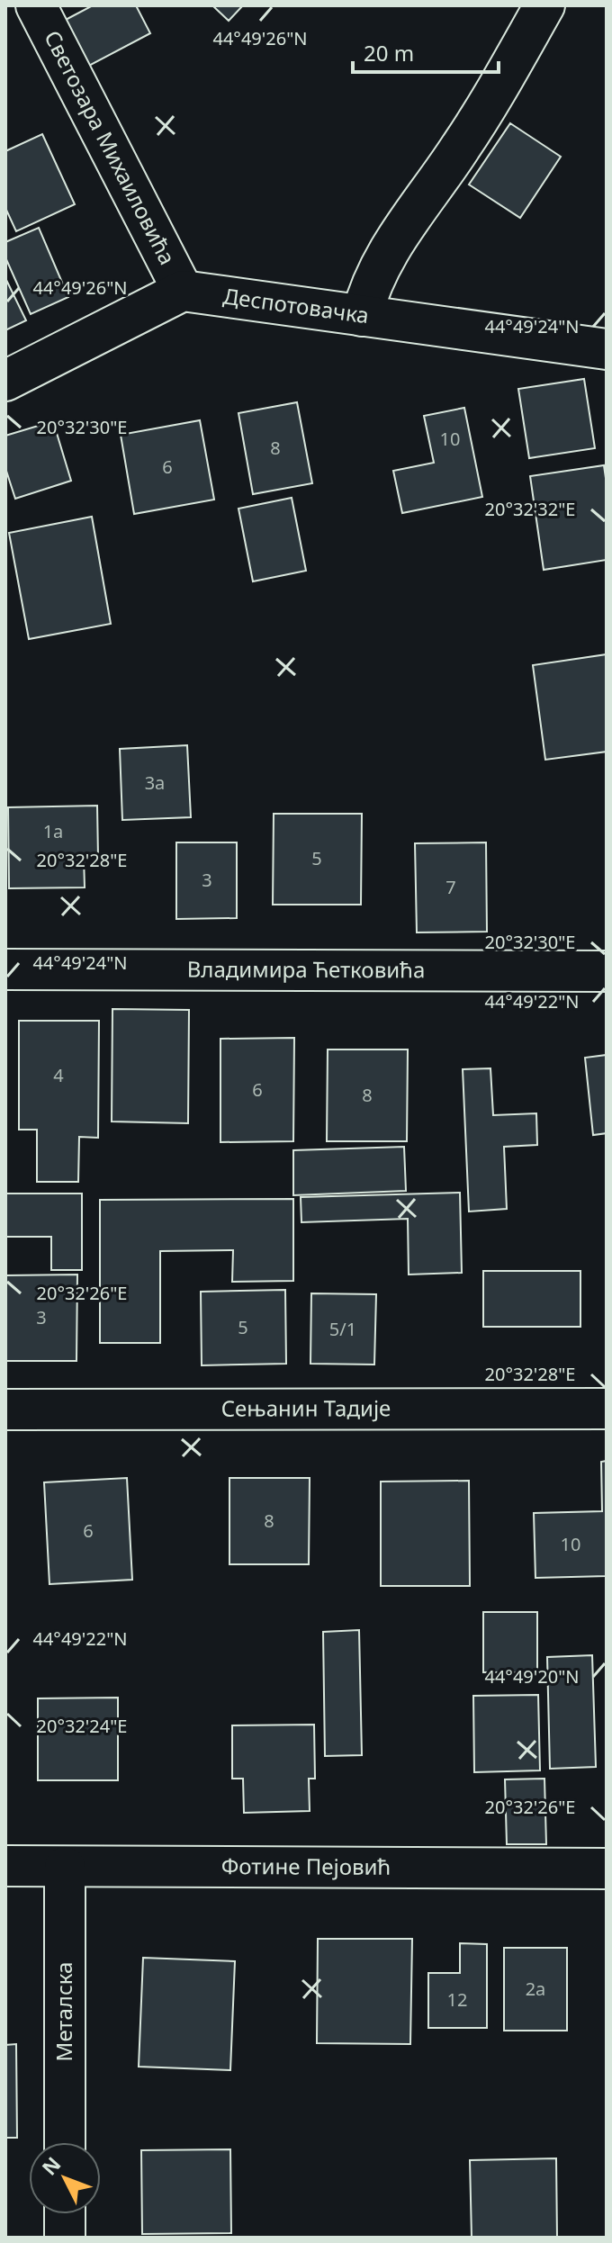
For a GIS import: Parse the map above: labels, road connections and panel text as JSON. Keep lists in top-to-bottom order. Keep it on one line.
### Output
{"streets":{"street":["Светозара Михаиловића","Деспотовачка","Владимира Ћетковића","Сењанин Тадије","Фотине Пејовић","Металска"]},"crossings":[["Светозара Михаиловића","Деспотовачка"],["Фотине Пејовић","Металска"]],"house_numbers":["10","8","6","3a","1a","5","3","7","4","6","8","3","5","5/1","8","6","10","2a","12"],"scale_bar":"20 m","north":"top left","coordinates":["44°49'26\"N","44°49'24\"N","20°32'30\"E","20°32'32\"E","20°32'28\"E","44°49'22\"N","20°32'26\"E","44°49'20\"N","20°32'24\"E"]}
